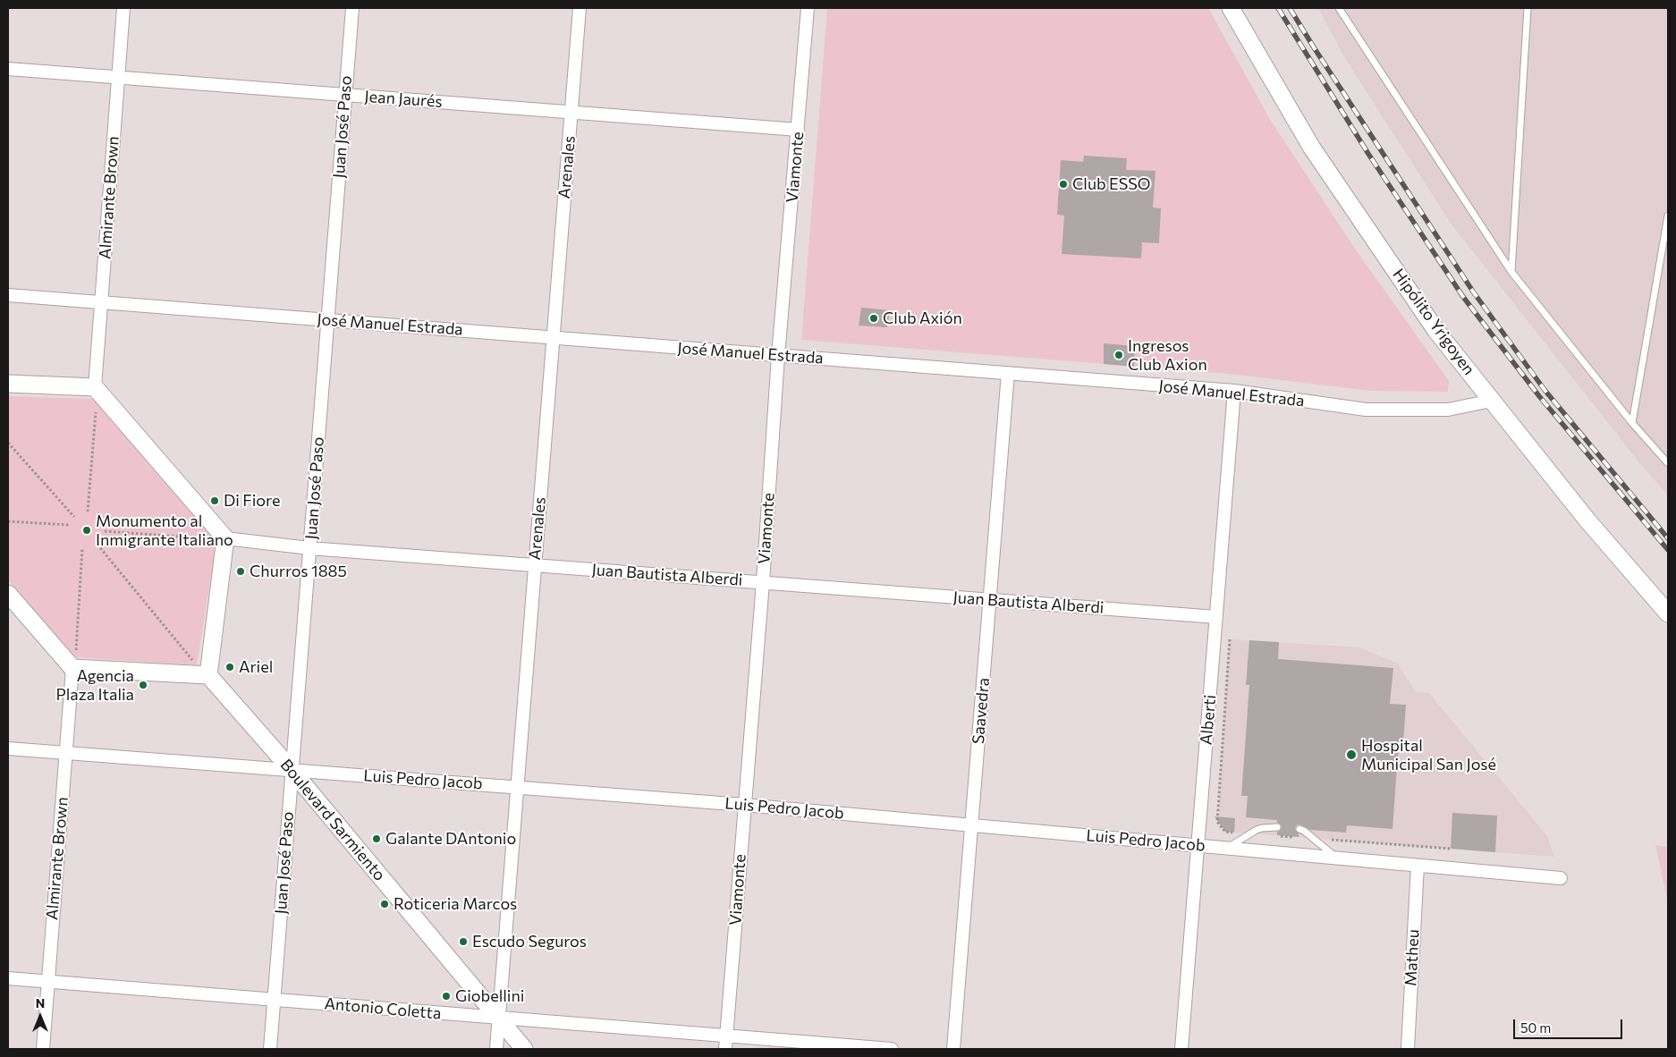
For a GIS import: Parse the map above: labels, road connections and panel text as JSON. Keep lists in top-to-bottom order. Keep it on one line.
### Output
{"streets":{"main road":["Hipólito Yrigoyen","Boulevard Sarmiento"],"street":["Jean Jaurés","Juan José Paso","Arenales","Viamonte","Almirante Brown","José Manuel Estrada","Juan Bautista Alberdi","Saavedra","Alberti","Luis Pedro Jacob","Matheu","Antonio Coletta"]},"crossings":[["Jean Jaurés","Juan José Paso"],["Jean Jaurés","Arenales"],["Jean Jaurés","Viamonte"],["Jean Jaurés","Almirante Brown"],["Juan José Paso","José Manuel Estrada"],["Juan José Paso","Juan Bautista Alberdi"],["Juan José Paso","Luis Pedro Jacob"],["Juan José Paso","Boulevard Sarmiento"],["Juan José Paso","Antonio Coletta"],["Arenales","José Manuel Estrada"],["Arenales","Juan Bautista Alberdi"],["Arenales","Luis Pedro Jacob"],["Arenales","Boulevard Sarmiento"],["Arenales","Antonio Coletta"],["Viamonte","José Manuel Estrada"],["Viamonte","Juan Bautista Alberdi"],["Viamonte","Luis Pedro Jacob"],["Viamonte","Antonio Coletta"],["Almirante Brown","José Manuel Estrada"],["Almirante Brown","Luis Pedro Jacob"],["Almirante Brown","Antonio Coletta"],["Hipólito Yrigoyen","José Manuel Estrada"],["José Manuel Estrada","Saavedra"],["José Manuel Estrada","Alberti"],["Juan Bautista Alberdi","Saavedra"],["Juan Bautista Alberdi","Alberti"],["Saavedra","Luis Pedro Jacob"],["Alberti","Luis Pedro Jacob"],["Luis Pedro Jacob","Boulevard Sarmiento"],["Luis Pedro Jacob","Matheu"],["Boulevard Sarmiento","Antonio Coletta"]],"places":["Club ESSO","Club Axión","Ingresos Club Axion","Di Fiore","Monumento al Inmigrante Italiano","Churros 1885","Ariel","Agencia Plaza Italia","Hospital Municipal San José","Galante DAntonio","Roticeria Marcos","Escudo Seguros","Giobellini"],"scale_bar":"50 m","north":"top"}
